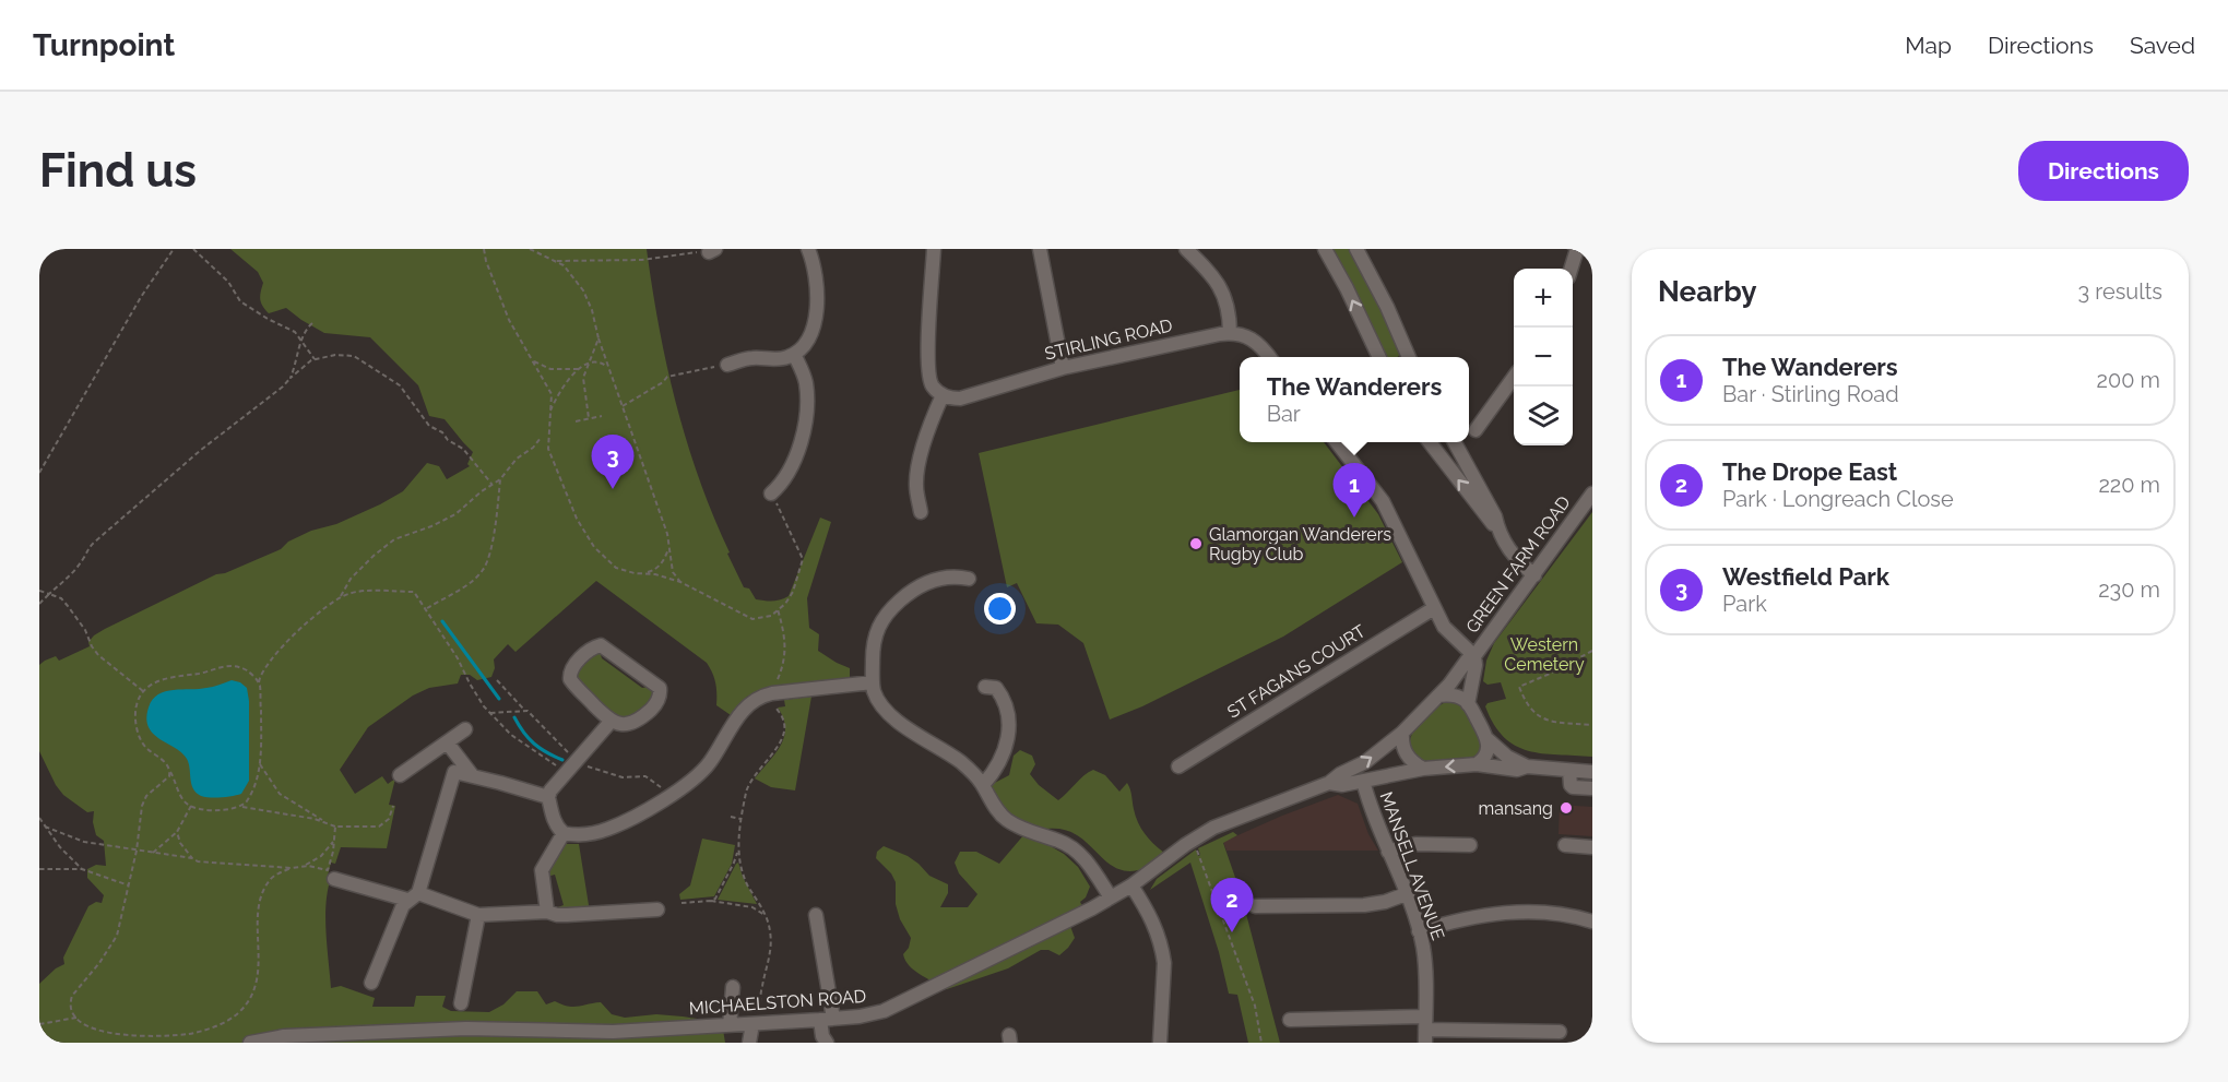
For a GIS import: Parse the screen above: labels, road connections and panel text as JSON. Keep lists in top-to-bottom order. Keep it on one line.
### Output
{"streets":{"street":["STIRLING ROAD","GREEN FARM ROAD","ST FAGANS COURT","MANSELL AVENUE","MICHAELSTON ROAD"]},"crossings":[["GREEN FARM ROAD","MICHAELSTON ROAD"],["MANSELL AVENUE","MICHAELSTON ROAD"]],"parks":["Western Cemetery"],"places":["Glamorgan Wanderers Rugby Club","mansang"],"page":{"header":"Turnpoint","nav":["Map","Directions","Saved"],"buttons":"Directions","title":"Find us","heading":["Nearby","3 results"],"map_buttons":["+","−"],"list":[{"mark":"1","name":"The Wanderers","note":"Bar · Stirling Road","value":"200 m"},{"mark":"2","name":"The Drope East","note":"Park · Longreach Close","value":"220 m"},{"mark":"3","name":"Westfield Park","note":"Park","value":"230 m"}],"popup":["The Wanderers","Bar"],"pins":["3","1","2"]}}
